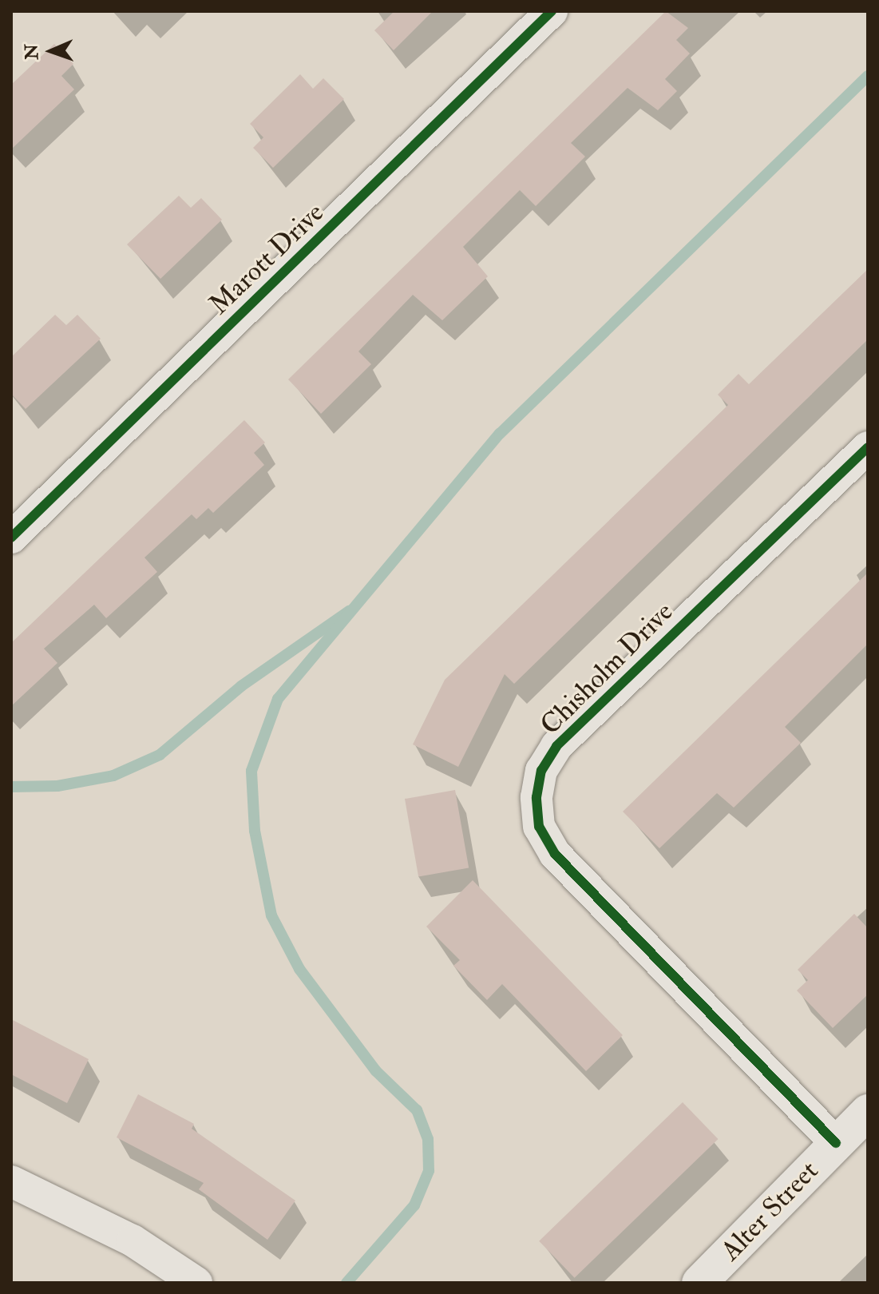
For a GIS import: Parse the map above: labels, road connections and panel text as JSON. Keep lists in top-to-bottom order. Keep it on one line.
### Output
{"streets":{"street":["Marott Drive","Chisholm Drive","Alter Street"]},"crossings":[["Chisholm Drive","Alter Street"]],"north":"left"}
